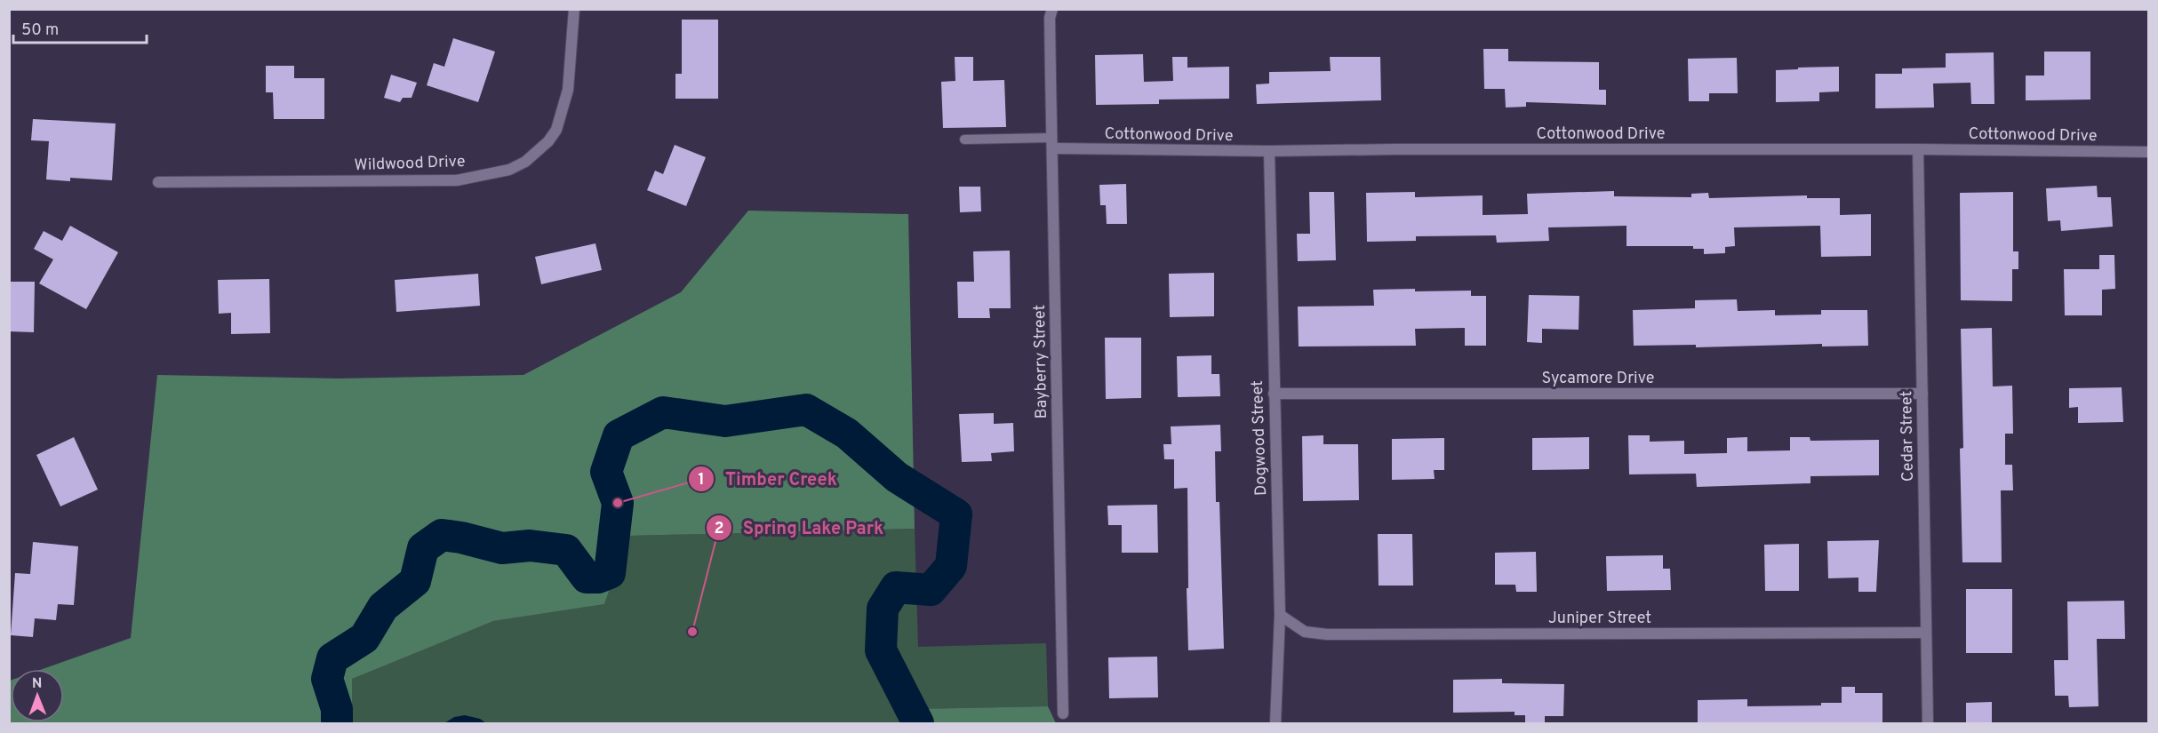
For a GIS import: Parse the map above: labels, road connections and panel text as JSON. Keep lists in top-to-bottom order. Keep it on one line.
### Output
{"streets":{"street":["Cottonwood Drive","Wildwood Drive","Bayberry Street","Sycamore Drive","Cedar Street","Dogwood Street","Juniper Street"]},"crossings":[["Cottonwood Drive","Bayberry Street"],["Cottonwood Drive","Cedar Street"],["Cottonwood Drive","Dogwood Street"],["Sycamore Drive","Cedar Street"],["Sycamore Drive","Dogwood Street"],["Cedar Street","Juniper Street"],["Dogwood Street","Juniper Street"]],"places":["Timber Creek","Spring Lake Park"],"scale_bar":"50 m","north":"top"}
